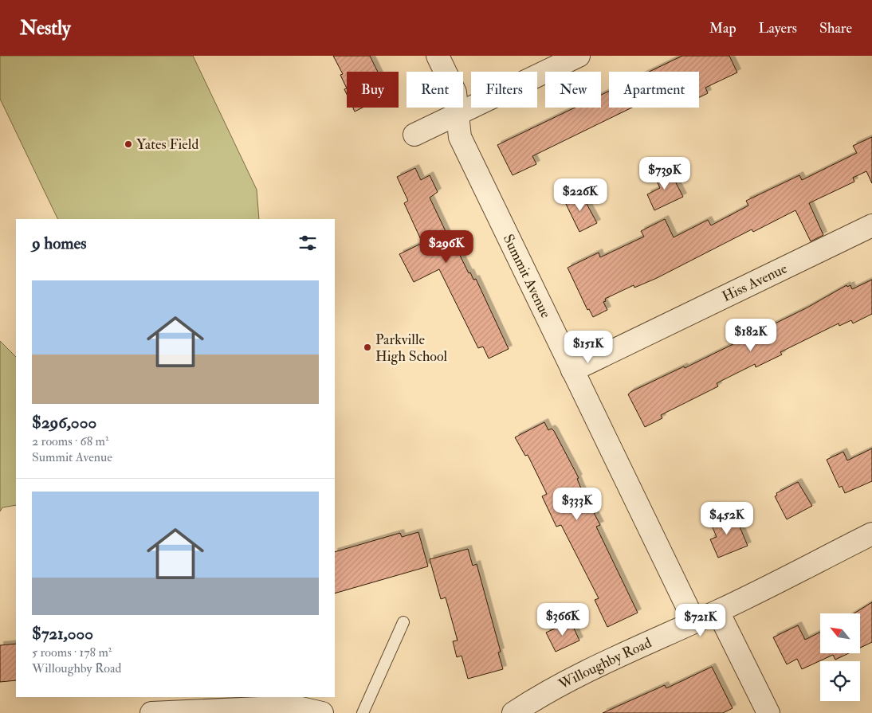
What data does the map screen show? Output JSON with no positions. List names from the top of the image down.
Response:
{
  "streets": {
    "street": ["Summit Avenue", "Hiss Avenue", "Willoughby Road"]
  },
  "crossings": [
    ["Summit Avenue", "Hiss Avenue"],
    ["Summit Avenue", "Willoughby Road"]
  ],
  "places": ["Yates Field", "Parkville High School"],
  "north": "top left",
  "page": {
    "header": "Nestly",
    "nav": ["Map", "Layers", "Share"],
    "chip": [
      "Buy",
      "Rent",
      "Filters",
      "New",
      "Apartment"
    ],
    "price": [
      "$739K",
      "$226K",
      "$296K",
      "$182K",
      "$151K",
      "$333K",
      "$452K",
      "$366K",
      "$721K"
    ],
    "heading": "9 homes",
    "list": [
      {
        "name": "$296,000",
        "note": "2 rooms · 68 m² · Summit Avenue"
      },
      {
        "name": "$721,000",
        "note": "5 rooms · 178 m² · Willoughby Road"
      }
    ]
  }
}
